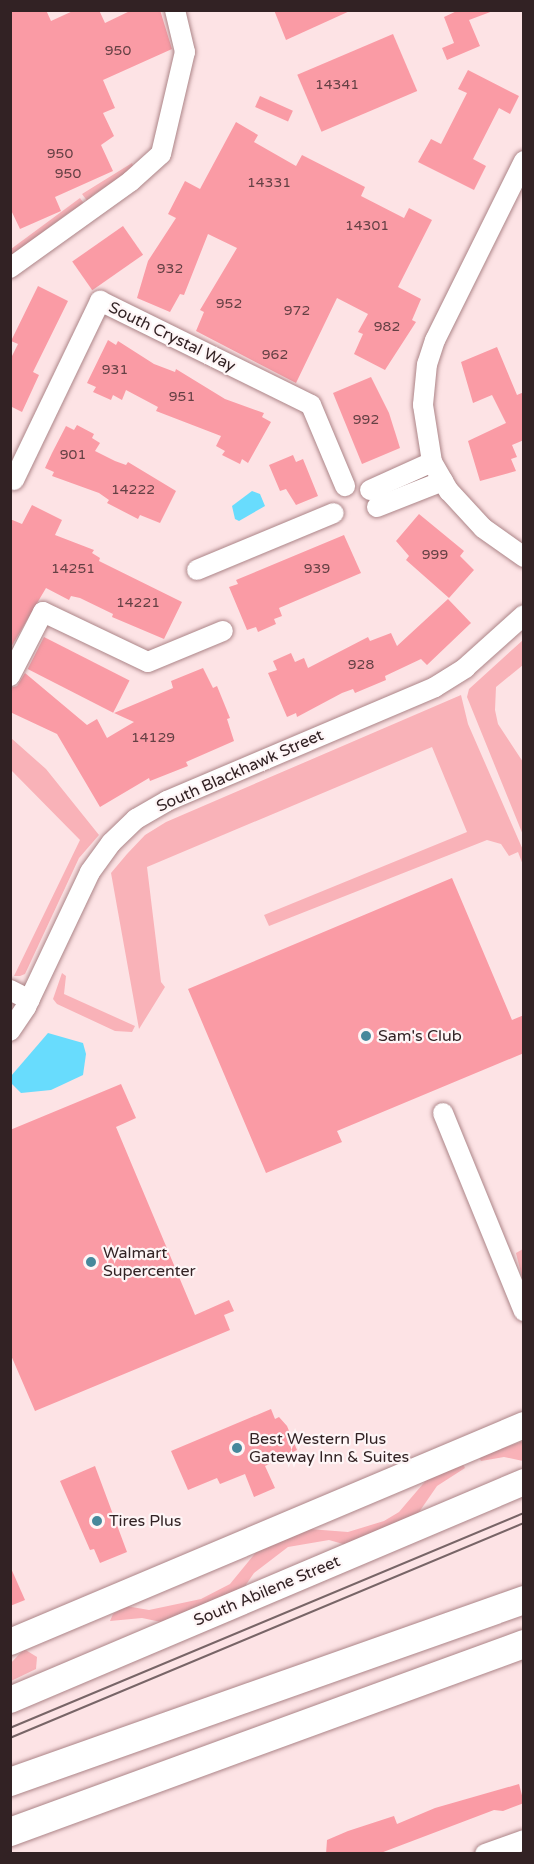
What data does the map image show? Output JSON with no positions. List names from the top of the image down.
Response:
{
  "streets": {
    "main road": ["South Abilene Street"],
    "street": ["South Crystal Way", "South Blackhawk Street"]
  },
  "places": [
    "Sam's Club",
    "Walmart Supercenter",
    "Best Western Plus Gateway Inn & Suites",
    "Tires Plus"
  ],
  "house_numbers": [
    "950",
    "14341",
    "950",
    "950",
    "14331",
    "14301",
    "932",
    "952",
    "972",
    "982",
    "962",
    "931",
    "951",
    "992",
    "901",
    "14222",
    "999",
    "14251",
    "939",
    "14221",
    "928",
    "14129"
  ]
}
